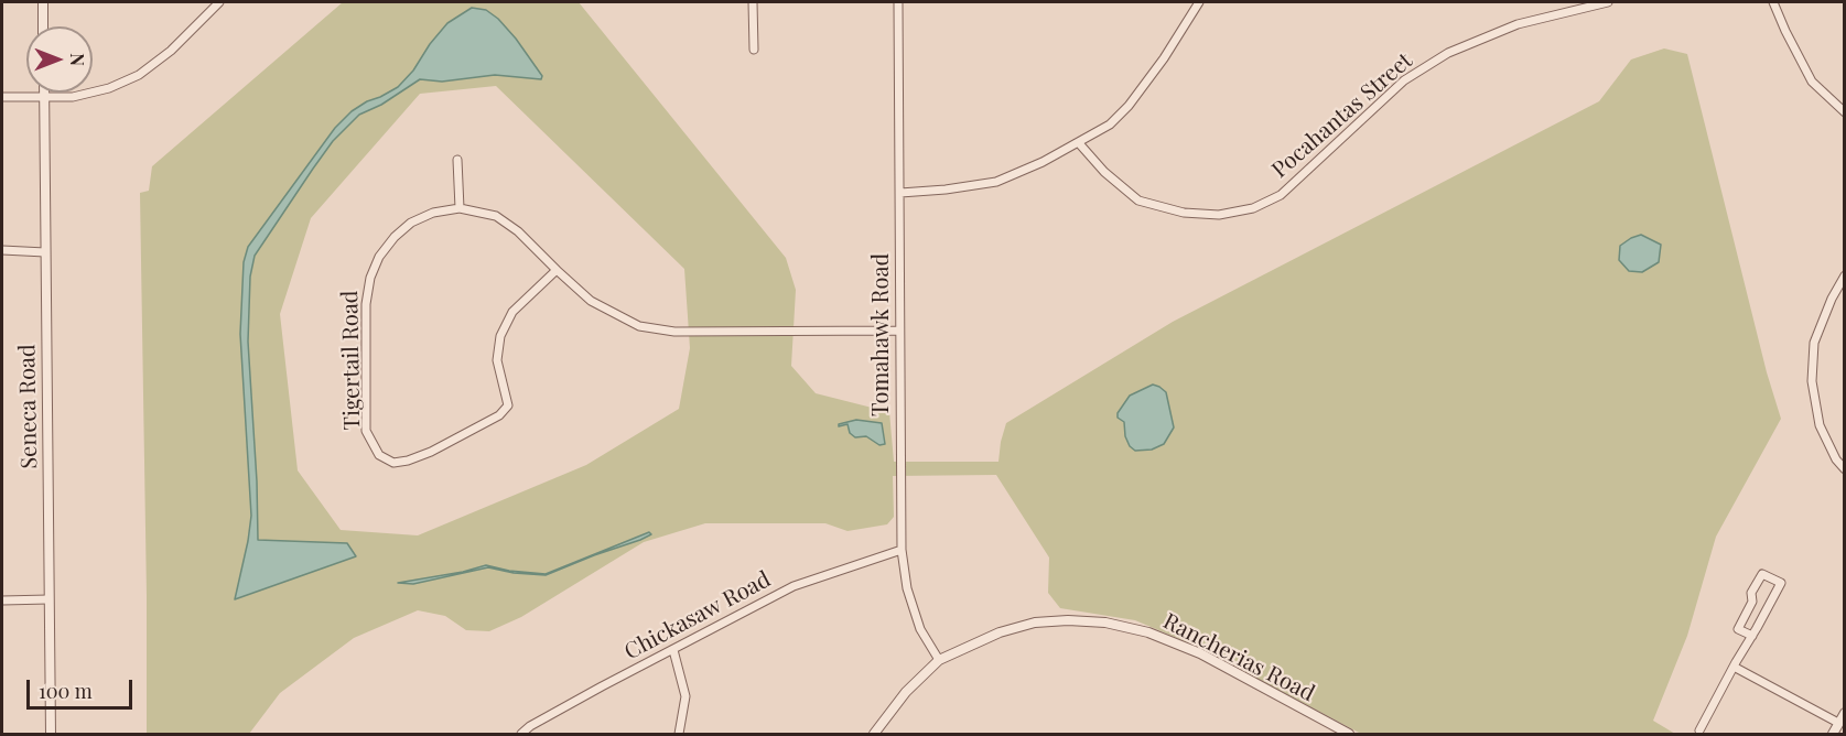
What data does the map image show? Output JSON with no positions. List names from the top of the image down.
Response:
{
  "streets": {
    "street": [
      "Pocahantas Street",
      "Tomahawk Road",
      "Tigertail Road",
      "Seneca Road",
      "Chickasaw Road",
      "Rancherias Road"
    ]
  },
  "crossings": [
    ["Tomahawk Road", "Tigertail Road"],
    ["Tomahawk Road", "Chickasaw Road"],
    ["Tomahawk Road", "Rancherias Road"]
  ],
  "scale_bar": "100 m",
  "north": "right"
}
